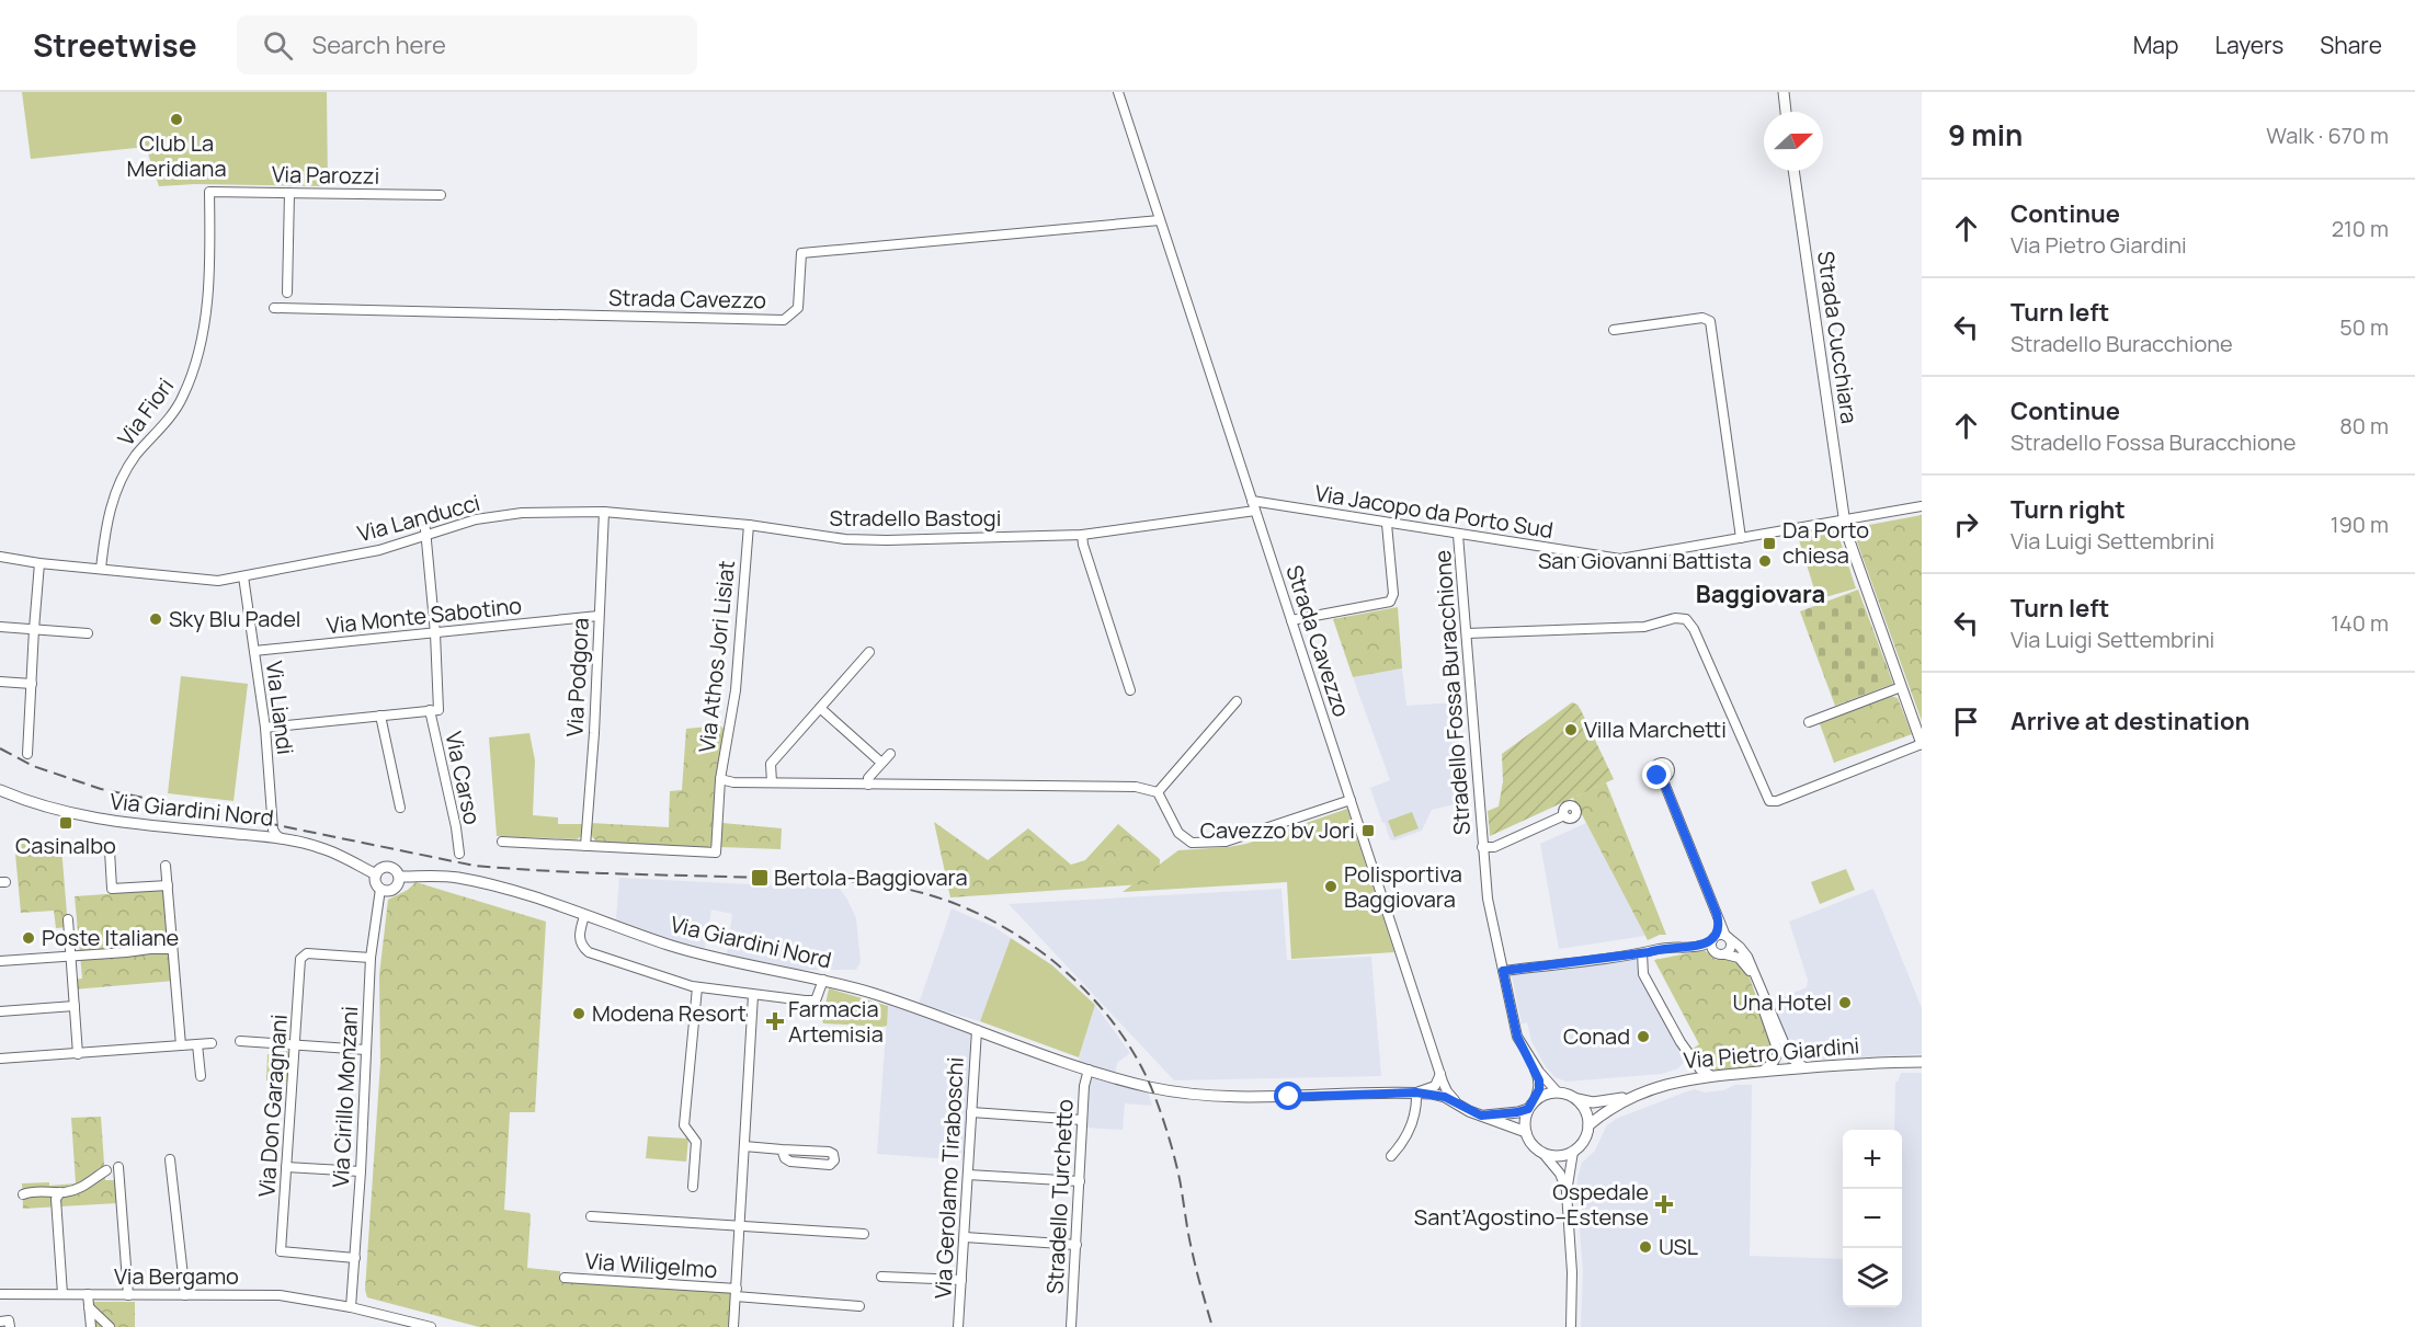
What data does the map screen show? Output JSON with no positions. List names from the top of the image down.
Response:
{
  "streets": {
    "main road": ["Strada Cucchiara", "Via Giardini Nord", "Via Pietro Giardini"],
    "street": [
      "Via Parozzi",
      "Strada Cavezzo",
      "Via Fiori",
      "Via Jacopo da Porto Sud",
      "Via Landucci",
      "Stradello Bastogi",
      "Via Monte Sabotino",
      "Via Athos Jori Lisiat",
      "Via Podgora",
      "Stradello Fossa Buracchione",
      "Via Liandi",
      "Via Carso",
      "Via Cirillo Monzani",
      "Via Don Garagnani",
      "Via Gerolamo Tiraboschi",
      "Stradello Turchetto",
      "Via Wiligelmo",
      "Via Bergamo"
    ]
  },
  "crossings": [
    ["Via Parozzi", "Via Fiori"],
    ["Strada Cavezzo", "Via Jacopo da Porto Sud"],
    ["Strada Cavezzo", "Stradello Bastogi"],
    ["Strada Cucchiara", "Via Jacopo da Porto Sud"],
    ["Via Fiori", "Via Landucci"],
    ["Via Jacopo da Porto Sud", "Stradello Bastogi"],
    ["Via Jacopo da Porto Sud", "Stradello Fossa Buracchione"],
    ["Via Landucci", "Stradello Bastogi"],
    ["Via Landucci", "Via Athos Jori Lisiat"],
    ["Via Landucci", "Via Podgora"],
    ["Via Landucci", "Via Liandi"],
    ["Via Landucci", "Via Carso"],
    ["Stradello Bastogi", "Via Athos Jori Lisiat"],
    ["Via Monte Sabotino", "Via Podgora"],
    ["Via Monte Sabotino", "Via Liandi"],
    ["Via Monte Sabotino", "Via Carso"],
    ["Via Liandi", "Via Giardini Nord"],
    ["Via Giardini Nord", "Via Cirillo Monzani"],
    ["Via Giardini Nord", "Via Gerolamo Tiraboschi"],
    ["Via Giardini Nord", "Stradello Turchetto"],
    ["Via Cirillo Monzani", "Via Don Garagnani"],
    ["Via Cirillo Monzani", "Via Bergamo"]
  ],
  "districts": ["Baggiovara"],
  "places": {
    "other": [
      "Club La Meridiana",
      "San Giovanni Battista",
      "Sky Blu Padel",
      "Villa Marchetti",
      "Polisportiva Baggiovara",
      "Poste Italiane",
      "Una Hotel",
      "Modena Resort",
      "Conad",
      "USL"
    ],
    "transit": [
      "Da Porto chiesa",
      "Casinalbo",
      "Cavezzo bv Jori",
      "Bertola-Baggiovara"
    ],
    "health": ["Farmacia Artemisia", "Ospedale Sant’Agostino–Estense"]
  },
  "north": "right",
  "page": {
    "header": "Streetwise",
    "search": "Search here",
    "nav": ["Map", "Layers", "Share"],
    "heading": ["9 min", "Walk · 670 m"],
    "list": [
      ["Continue", "Via Pietro Giardini", "210 m"],
      ["Turn left", "Stradello Buracchione", "50 m"],
      ["Continue", "Stradello Fossa Buracchione", "80 m"],
      ["Turn right", "Via Luigi Settembrini", "190 m"],
      ["Turn left", "Via Luigi Settembrini", "140 m"],
      "Arrive at destination"
    ],
    "map_buttons": ["+", "−"]
  }
}
